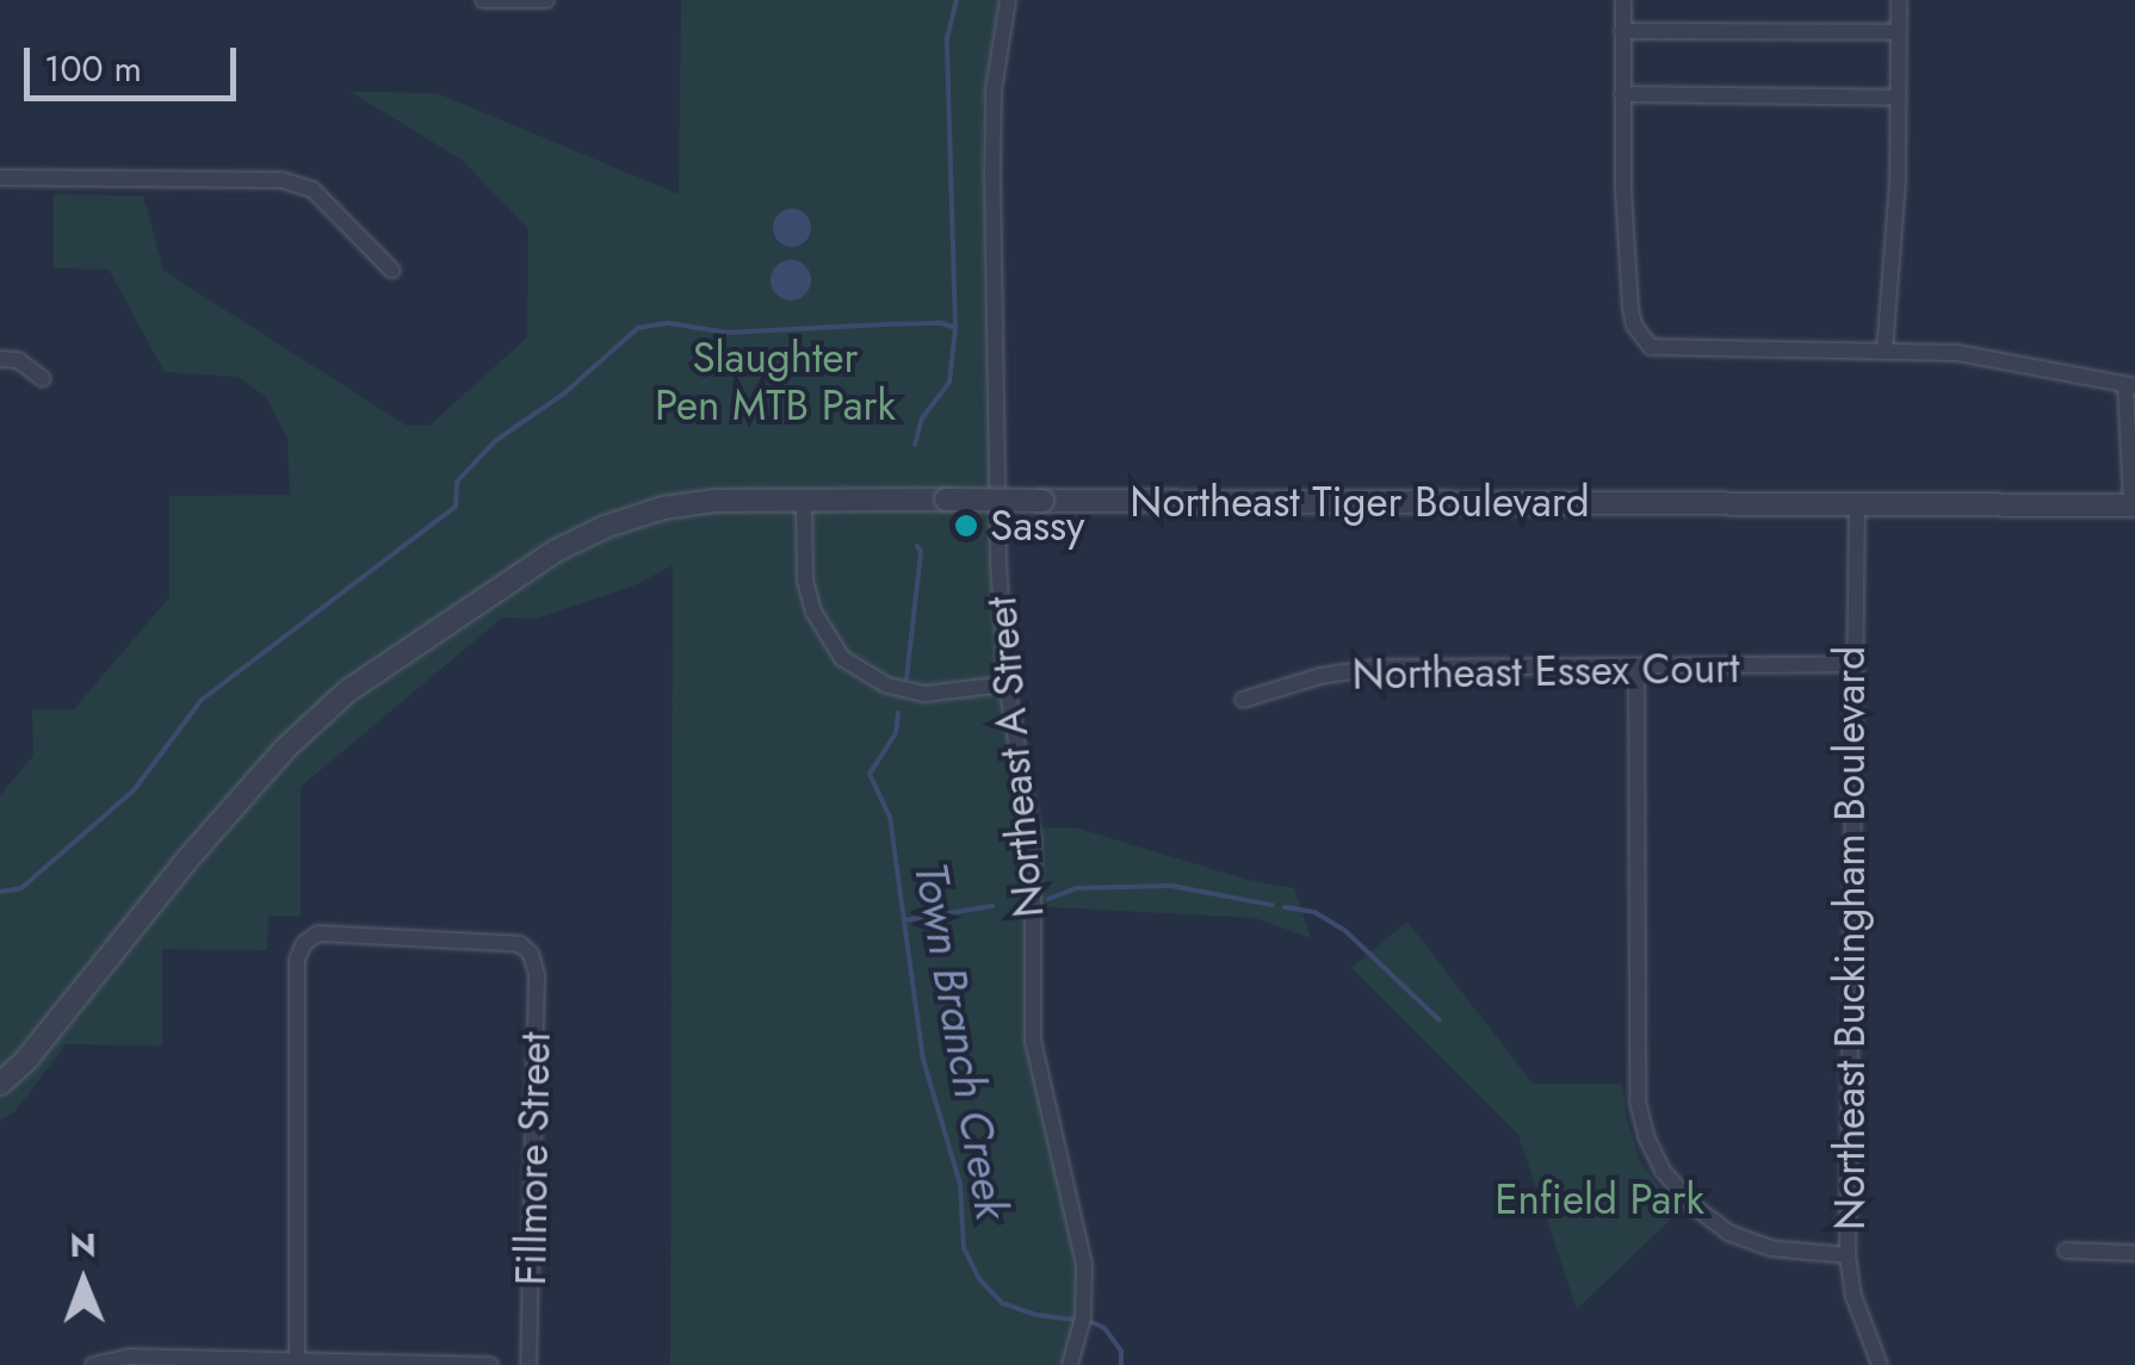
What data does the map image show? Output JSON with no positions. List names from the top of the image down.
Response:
{
  "streets": {
    "street": [
      "Northeast Tiger Boulevard",
      "Northeast Essex Court",
      "Northeast A Street",
      "Northeast Buckingham Boulevard",
      "Fillmore Street"
    ]
  },
  "crossings": [
    ["Northeast Tiger Boulevard", "Northeast Buckingham Boulevard"],
    ["Northeast Essex Court", "Northeast Buckingham Boulevard"]
  ],
  "water": ["Town Branch Creek"],
  "parks": ["Slaughter Pen MTB Park", "Enfield Park"],
  "places": ["Sassy"],
  "scale_bar": "100 m",
  "north": "top"
}
